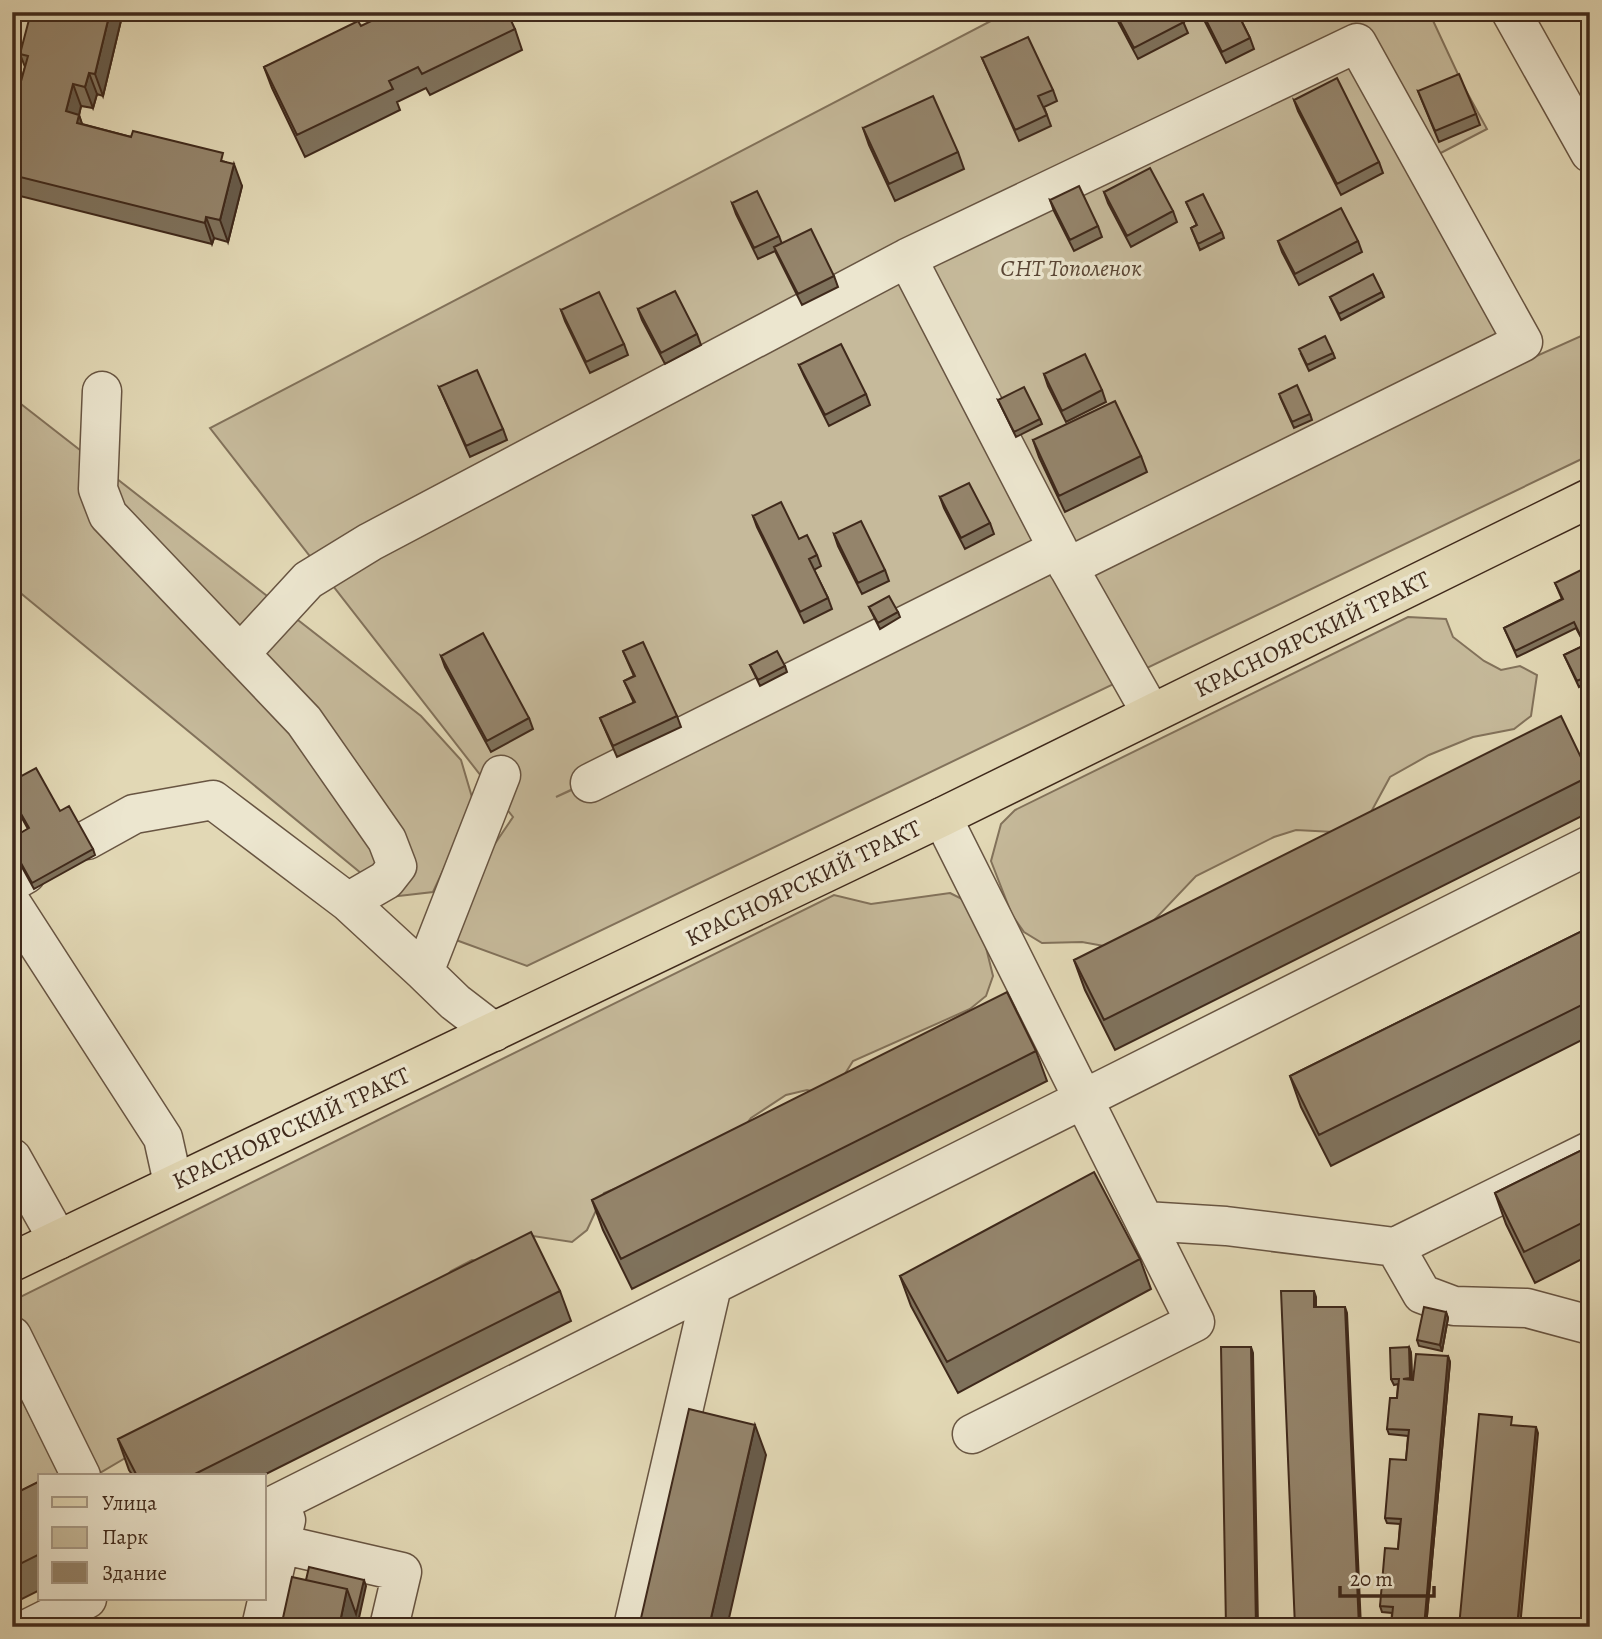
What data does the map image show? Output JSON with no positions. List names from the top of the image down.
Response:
{
  "streets": {
    "main road": ["КРАСНОЯРСКИЙ ТРАКТ"]
  },
  "parks": ["СНТ Тополенок"],
  "legend": ["Улица", "Парк", "Здание"],
  "scale_bar": "20 m"
}
